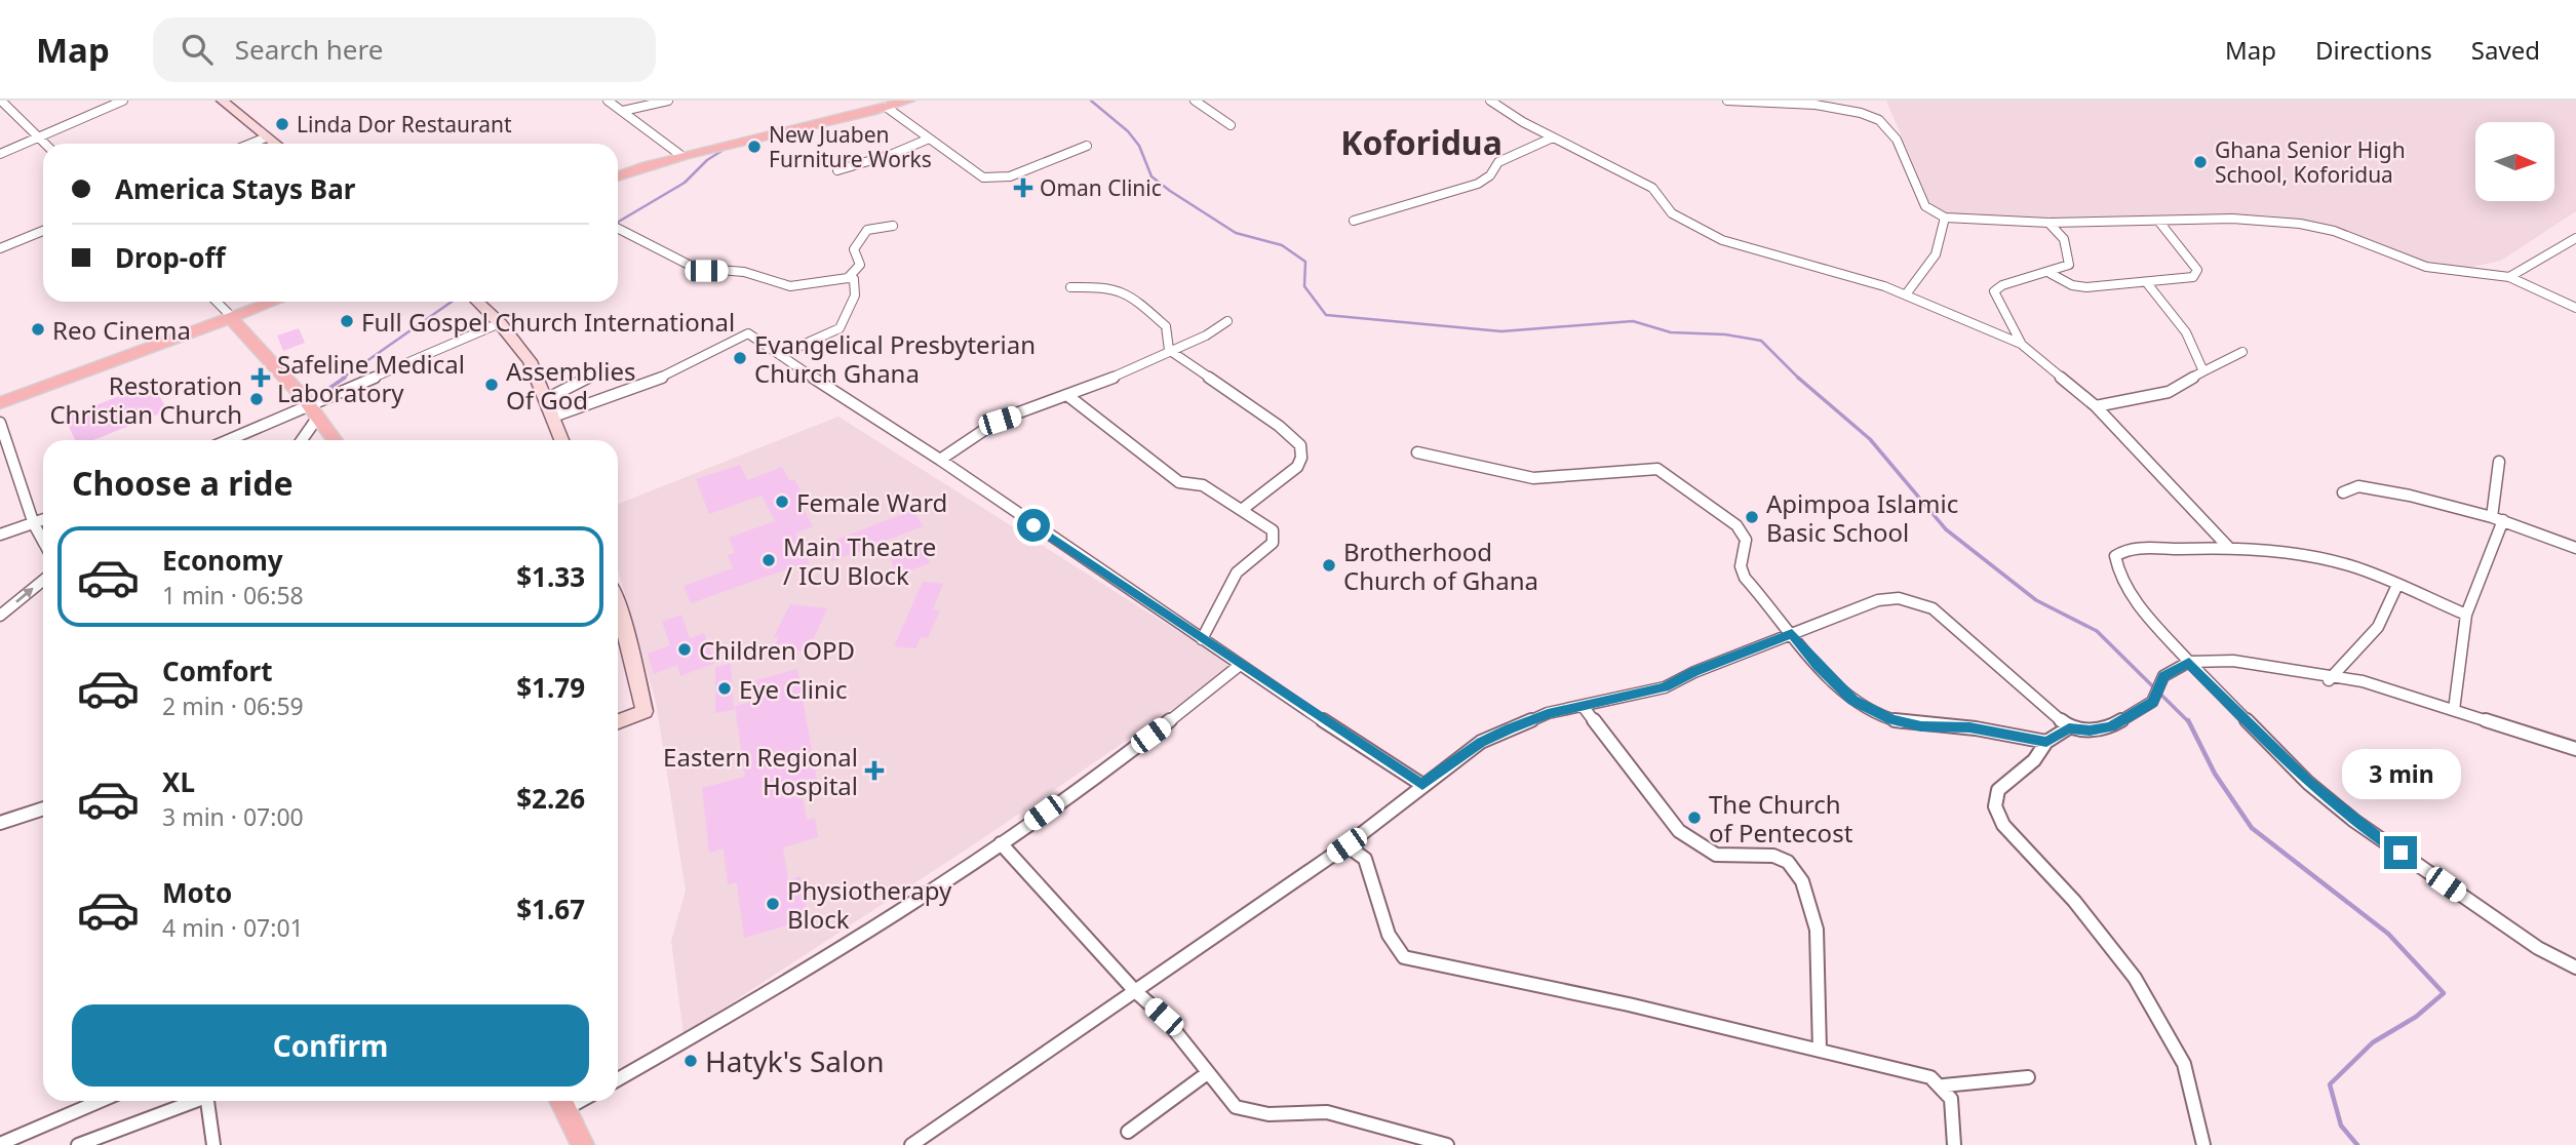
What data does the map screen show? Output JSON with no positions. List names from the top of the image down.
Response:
{
  "districts": ["Koforidua"],
  "places": {
    "other": [
      "Linda Dor Restaurant",
      "New Juaben Furniture Works",
      "Ghana Senior High School, Koforidua",
      "Full Gospel Church International",
      "Reo Cinema",
      "Evangelical Presbyterian Church Ghana",
      "Assemblies Of God",
      "Restoration Christian Church",
      "Female Ward",
      "Apimpoa Islamic Basic School",
      "Main Theatre / ICU Block",
      "Brotherhood Church of Ghana",
      "Children OPD",
      "Eye Clinic",
      "The Church of Pentecost",
      "Physiotherapy Block",
      "Hatyk's Salon"
    ],
    "health": ["Oman Clinic", "Safeline Medical Laboratory", "Eastern Regional Hospital"]
  },
  "north": "right",
  "page": {
    "header": "Map",
    "search": "Search here",
    "nav": ["Map", "Directions", "Saved"],
    "banner": ["America Stays Bar", "Drop-off"],
    "heading": "Choose a ride",
    "list": [
      {
        "name": "Economy",
        "note": "1 min · 06:58",
        "value": "$1.33"
      },
      {
        "name": "Comfort",
        "note": "2 min · 06:59",
        "value": "$1.79"
      },
      {
        "name": "XL",
        "note": "3 min · 07:00",
        "value": "$2.26"
      },
      {
        "name": "Moto",
        "note": "4 min · 07:01",
        "value": "$1.67"
      }
    ],
    "bubble": "3 min",
    "buttons": "Confirm"
  }
}
